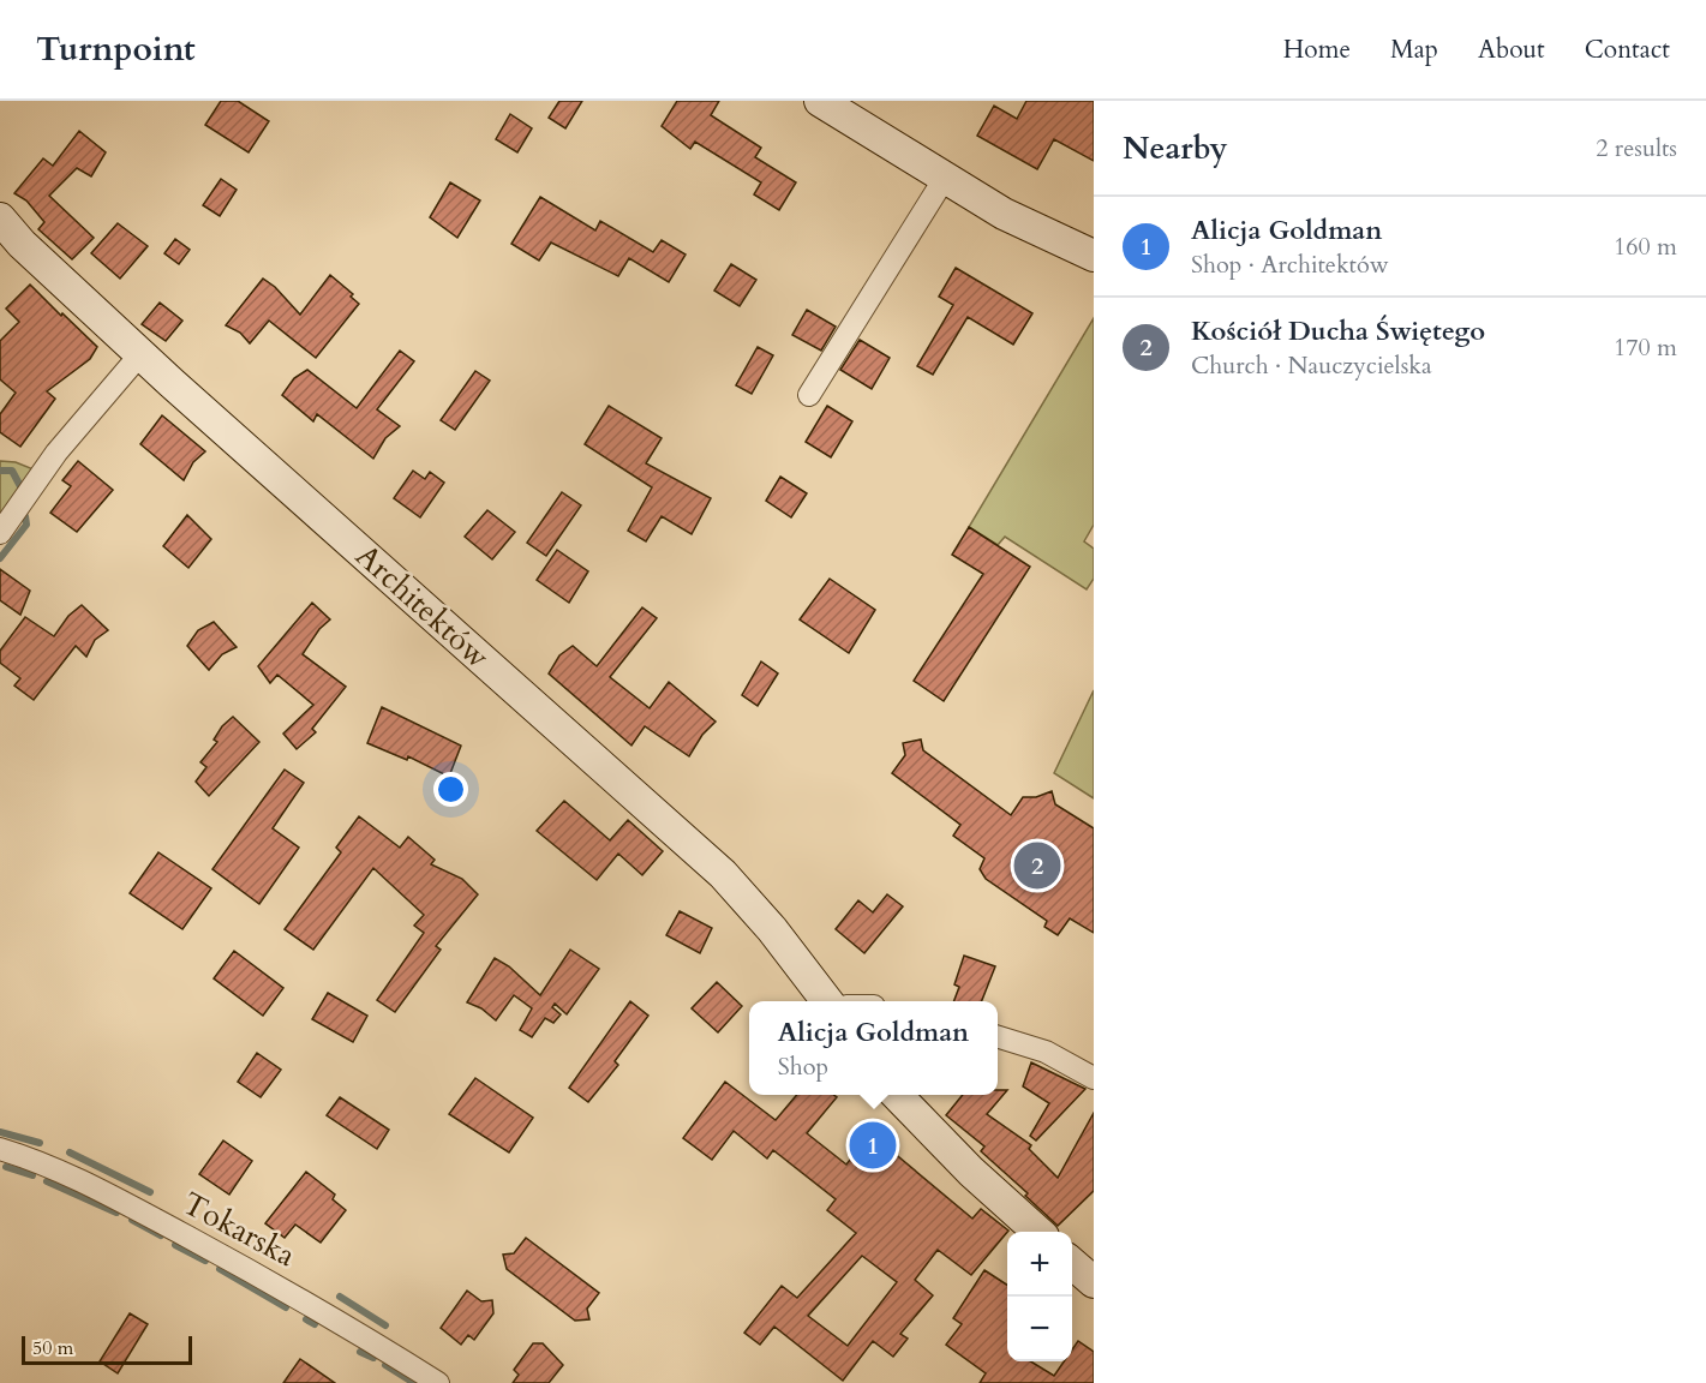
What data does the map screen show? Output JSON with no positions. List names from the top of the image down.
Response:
{
  "streets": {
    "street": ["Architektów", "Tokarska"]
  },
  "scale_bar": "50 m",
  "page": {
    "header": "Turnpoint",
    "nav": [
      "Home",
      "Map",
      "About",
      "Contact"
    ],
    "heading": ["Nearby", "2 results"],
    "list": [
      {
        "mark": "1",
        "name": "Alicja Goldman",
        "note": "Shop · Architektów",
        "value": "160 m"
      },
      {
        "mark": "2",
        "name": "Kościół Ducha Świętego",
        "note": "Church · Nauczycielska",
        "value": "170 m"
      }
    ],
    "pins": ["2", "1"],
    "popup": ["Alicja Goldman", "Shop"],
    "map_buttons": ["+", "−"],
    "scale": "50 m"
  }
}
